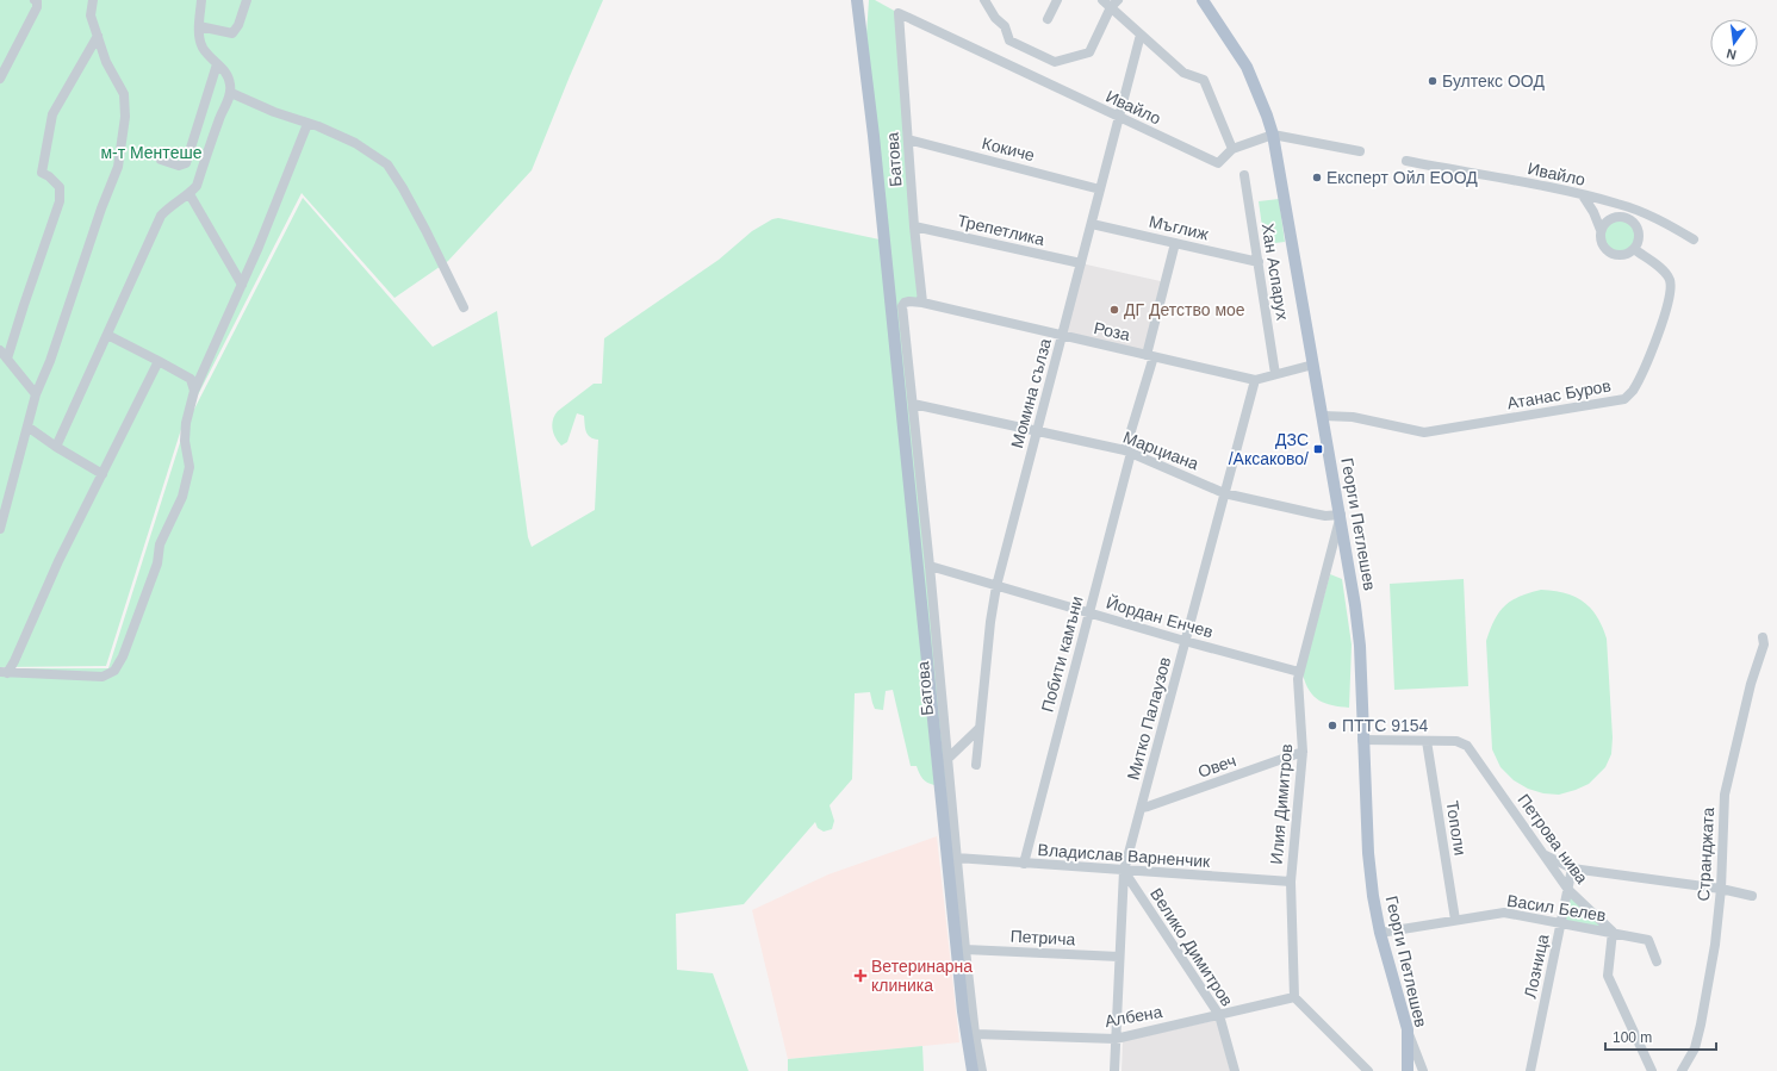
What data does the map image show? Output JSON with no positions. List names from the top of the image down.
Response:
{
  "streets": {
    "main road": ["Георги Петлешев"],
    "street": [
      "Ивайло",
      "Кокиче",
      "Батова",
      "Мъглиж",
      "Трепетлика",
      "Хан Аспарух",
      "Роза",
      "Момина сълза",
      "Атанас Буров",
      "Марциана",
      "Йордан Енчев",
      "Побити камъни",
      "Митко Палаузов",
      "Овеч",
      "Илия Димитров",
      "Тополи",
      "Петрова нива",
      "Странджата",
      "Владислав Варненчик",
      "Васил Белев",
      "Петрича",
      "Велико Димитров",
      "Лозница",
      "Албена"
    ]
  },
  "crossings": [
    ["Ивайло", "Батова"],
    ["Ивайло", "Момина сълза"],
    ["Ивайло", "Георги Петлешев"],
    ["Кокиче", "Батова"],
    ["Кокиче", "Момина сълза"],
    ["Батова", "Трепетлика"],
    ["Батова", "Роза"],
    ["Батова", "Марциана"],
    ["Батова", "Йордан Енчев"],
    ["Батова", "Владислав Варненчик"],
    ["Батова", "Петрича"],
    ["Батова", "Албена"],
    ["Мъглиж", "Хан Аспарух"],
    ["Мъглиж", "Момина сълза"],
    ["Мъглиж", "Побити камъни"],
    ["Трепетлика", "Момина сълза"],
    ["Хан Аспарух", "Роза"],
    ["Роза", "Момина сълза"],
    ["Роза", "Георги Петлешев"],
    ["Роза", "Побити камъни"],
    ["Роза", "Митко Палаузов"],
    ["Момина сълза", "Марциана"],
    ["Момина сълза", "Йордан Енчев"],
    ["Атанас Буров", "Георги Петлешев"],
    ["Марциана", "Георги Петлешев"],
    ["Марциана", "Побити камъни"],
    ["Марциана", "Митко Палаузов"],
    ["Марциана", "Илия Димитров"],
    ["Георги Петлешев", "Илия Димитров"],
    ["Георги Петлешев", "Петрова нива"],
    ["Георги Петлешев", "Васил Белев"],
    ["Йордан Енчев", "Побити камъни"],
    ["Йордан Енчев", "Митко Палаузов"],
    ["Йордан Енчев", "Илия Димитров"],
    ["Побити камъни", "Владислав Варненчик"],
    ["Митко Палаузов", "Овеч"],
    ["Митко Палаузов", "Владислав Варненчик"],
    ["Митко Палаузов", "Петрича"],
    ["Митко Палаузов", "Велико Димитров"],
    ["Митко Палаузов", "Албена"],
    ["Овеч", "Илия Димитров"],
    ["Илия Димитров", "Владислав Варненчик"],
    ["Илия Димитров", "Албена"],
    ["Тополи", "Петрова нива"],
    ["Тополи", "Васил Белев"],
    ["Петрова нива", "Васил Белев"],
    ["Петрова нива", "Лозница"],
    ["Владислав Варненчик", "Велико Димитров"],
    ["Васил Белев", "Лозница"],
    ["Велико Димитров", "Албена"]
  ],
  "parks": ["м-т Ментeше"],
  "places": {
    "other": [
      "Бултекс ООД",
      "Експерт Ойл ЕООД",
      "ДГ Детство мое",
      "ПТТС 9154"
    ],
    "transit": ["ДЗС /Аксаково/"],
    "health": ["Ветеринарна клиника"]
  },
  "scale_bar": "100 m",
  "north": "bottom"
}
